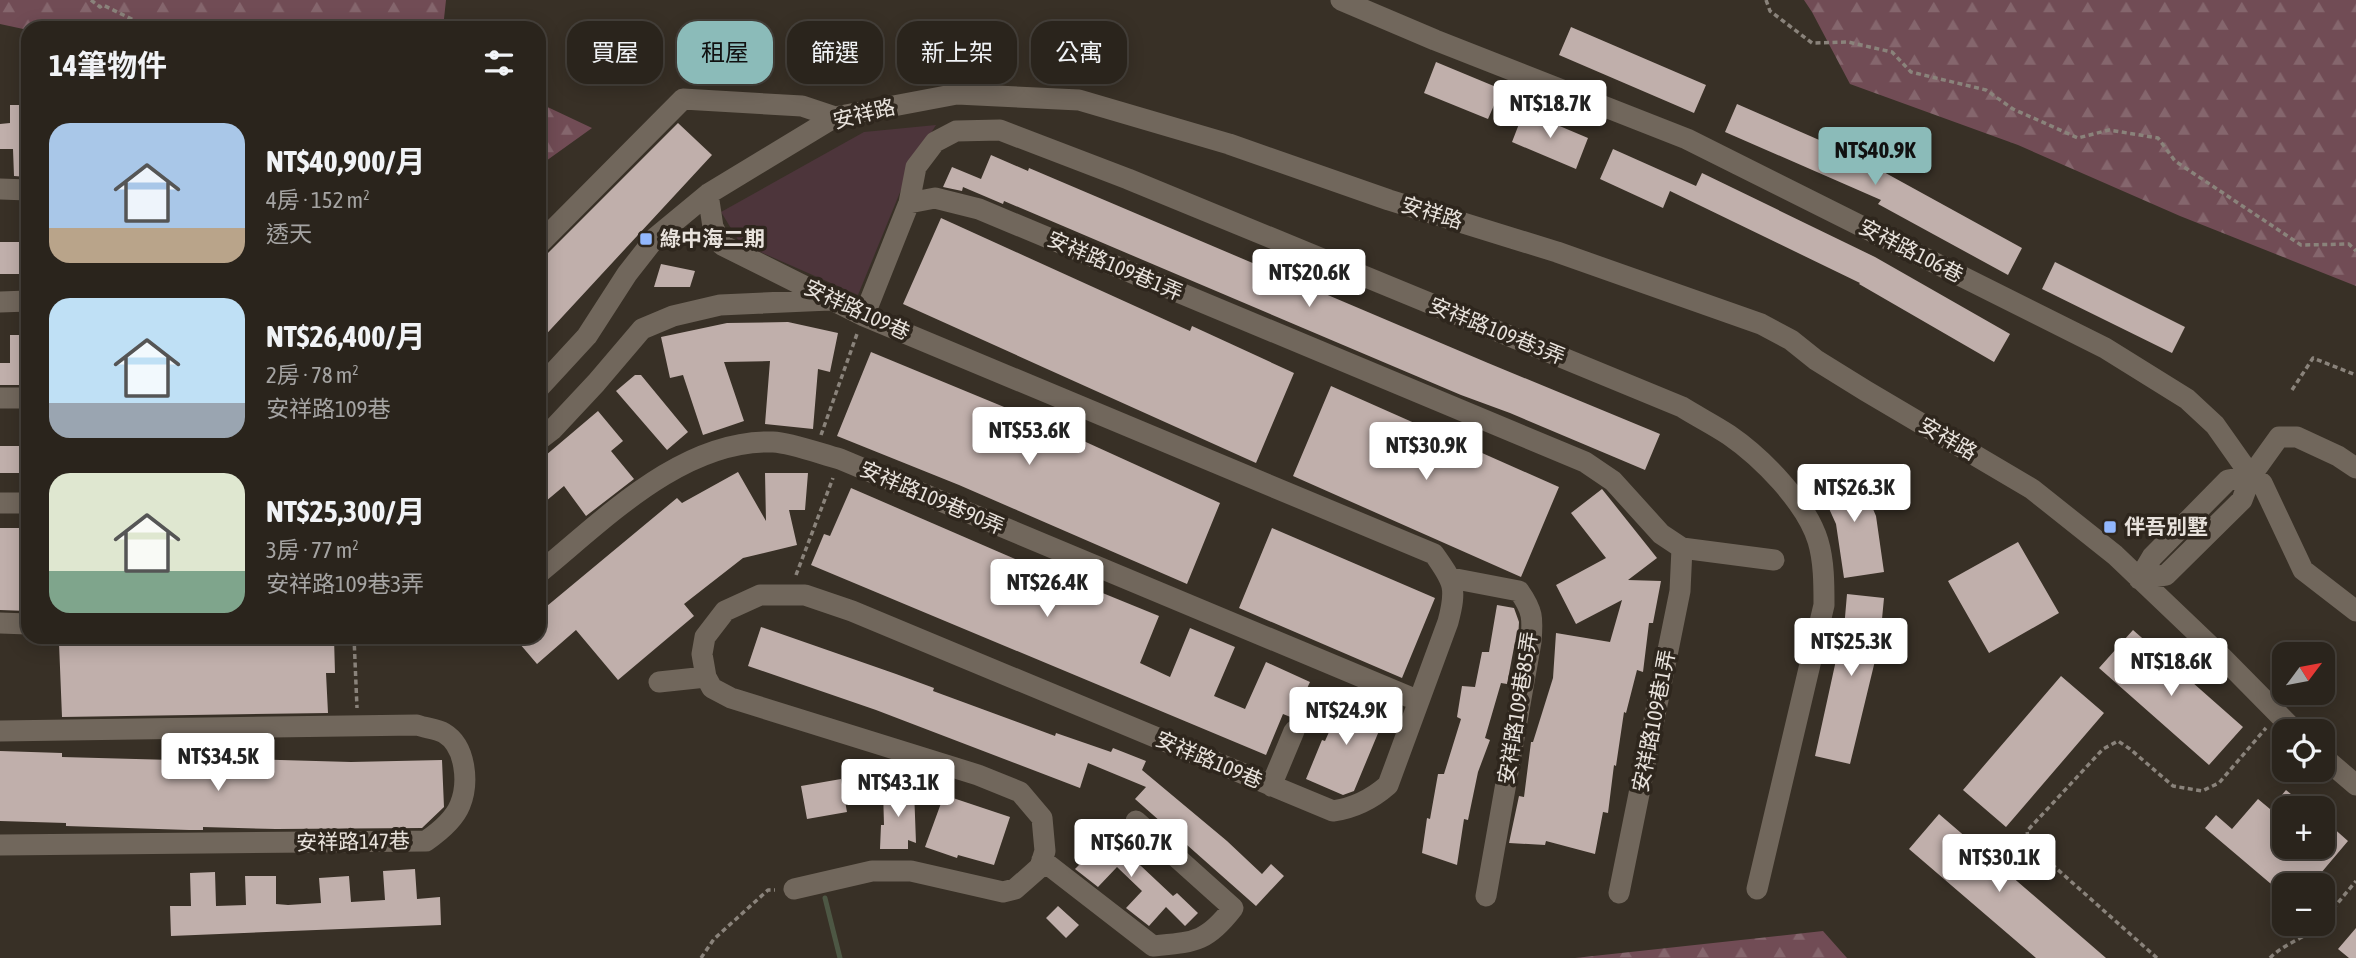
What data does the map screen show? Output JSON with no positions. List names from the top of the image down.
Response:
{
  "streets": {
    "street": [
      "安祥路",
      "安祥路106巷",
      "安祥路109巷1弄",
      "安祥路109巷",
      "安祥路109巷3弄",
      "安祥路109巷90弄",
      "安祥路109巷85弄",
      "安祥路147巷"
    ]
  },
  "crossings": [
    ["安祥路", "安祥路109巷"],
    ["安祥路109巷1弄", "安祥路109巷3弄"],
    ["安祥路109巷", "安祥路109巷3弄"],
    ["安祥路109巷", "安祥路109巷90弄"],
    ["安祥路109巷", "安祥路109巷85弄"]
  ],
  "places": {
    "transit": ["綠中海二期", "伴吾別墅"]
  },
  "north": "top right",
  "page": {
    "chip": [
      "買屋",
      "租屋",
      "篩選",
      "新上架",
      "公寓"
    ],
    "heading": "14筆物件",
    "price": [
      "NT$18.7K",
      "NT$40.9K",
      "NT$20.6K",
      "NT$53.6K",
      "NT$30.9K",
      "NT$26.3K",
      "NT$26.4K",
      "NT$25.3K",
      "NT$18.6K",
      "NT$24.9K",
      "NT$34.5K",
      "NT$43.1K",
      "NT$60.7K",
      "NT$30.1K"
    ],
    "list": [
      {
        "name": "NT$40,900/月",
        "note": "4房 · 152 m² · 透天"
      },
      {
        "name": "NT$26,400/月",
        "note": "2房 · 78 m² · 安祥路109巷"
      },
      {
        "name": "NT$25,300/月",
        "note": "3房 · 77 m² · 安祥路109巷3弄"
      }
    ],
    "map_buttons": ["+", "−"]
  }
}
